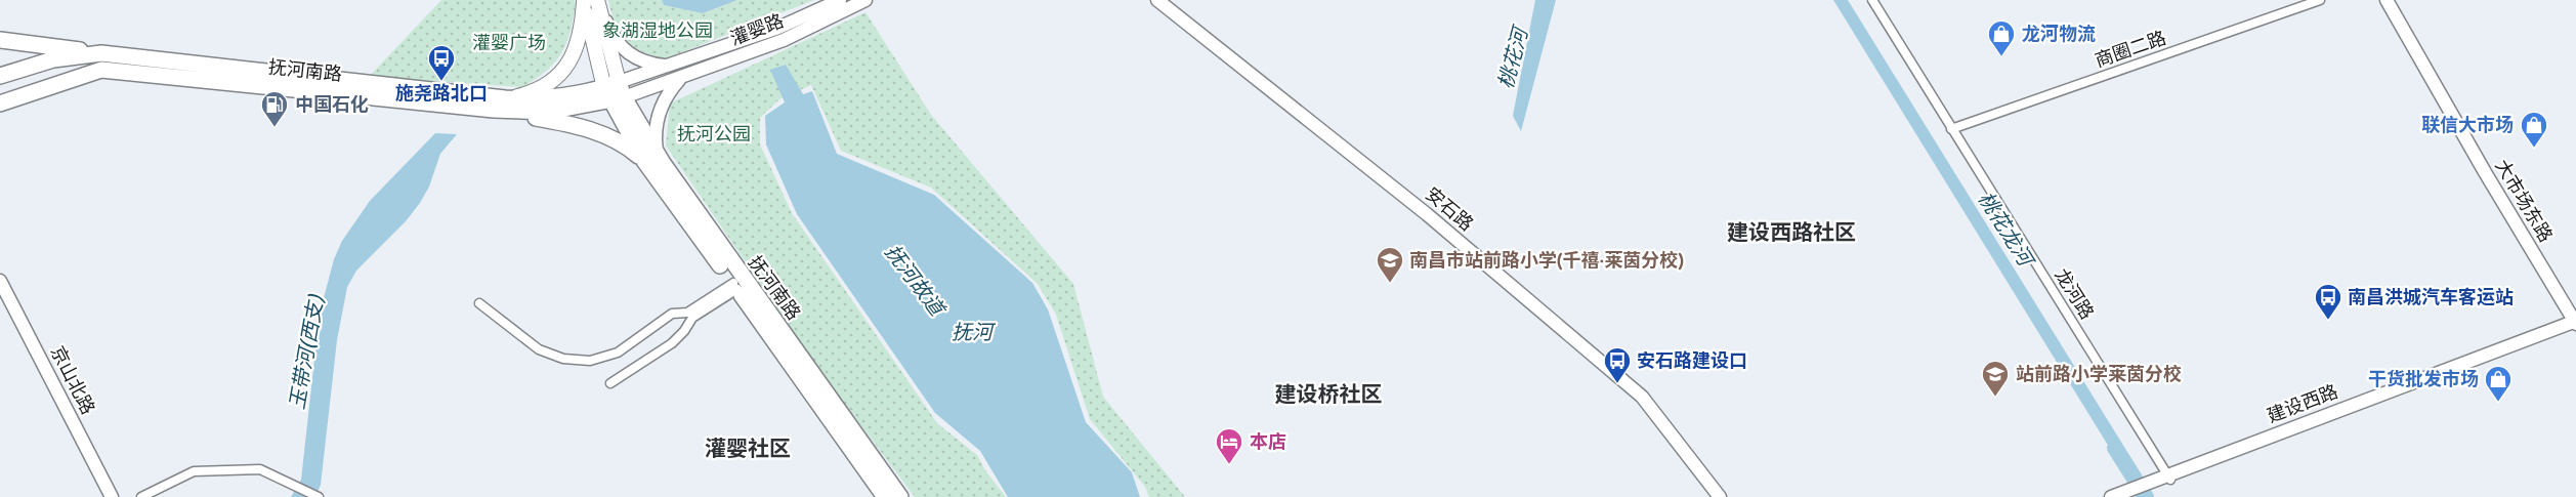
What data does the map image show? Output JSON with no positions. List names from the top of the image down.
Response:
{
  "streets": {
    "highway": ["抚河南路"],
    "street": [
      "灌婴路",
      "商圈二路",
      "大市场东路",
      "安石路",
      "龙河路",
      "京山北路",
      "建设西路"
    ]
  },
  "crossings": [
    ["灌婴路", "抚河南路"],
    ["商圈二路", "龙河路"],
    ["大市场东路", "建设西路"],
    ["龙河路", "建设西路"]
  ],
  "districts": ["建设西路社区", "建设桥社区", "灌婴社区"],
  "water": [
    "桃花河",
    "桃花龙河",
    "抚河故道",
    "抚河",
    "玉带河(西支)"
  ],
  "parks": ["象湖湿地公园", "灌婴广场", "抚河公园"],
  "places": {
    "shop": ["龙河物流", "联信大市场", "干货批发市场"],
    "bus stop": ["施尧路北口", "南昌洪城汽车客运站", "安石路建设口"],
    "fuel station": ["中国石化"],
    "school or university": ["南昌市站前路小学(千禧·莱茵分校)", "站前路小学莱茵分校"],
    "hotel": ["本店"]
  }
}
